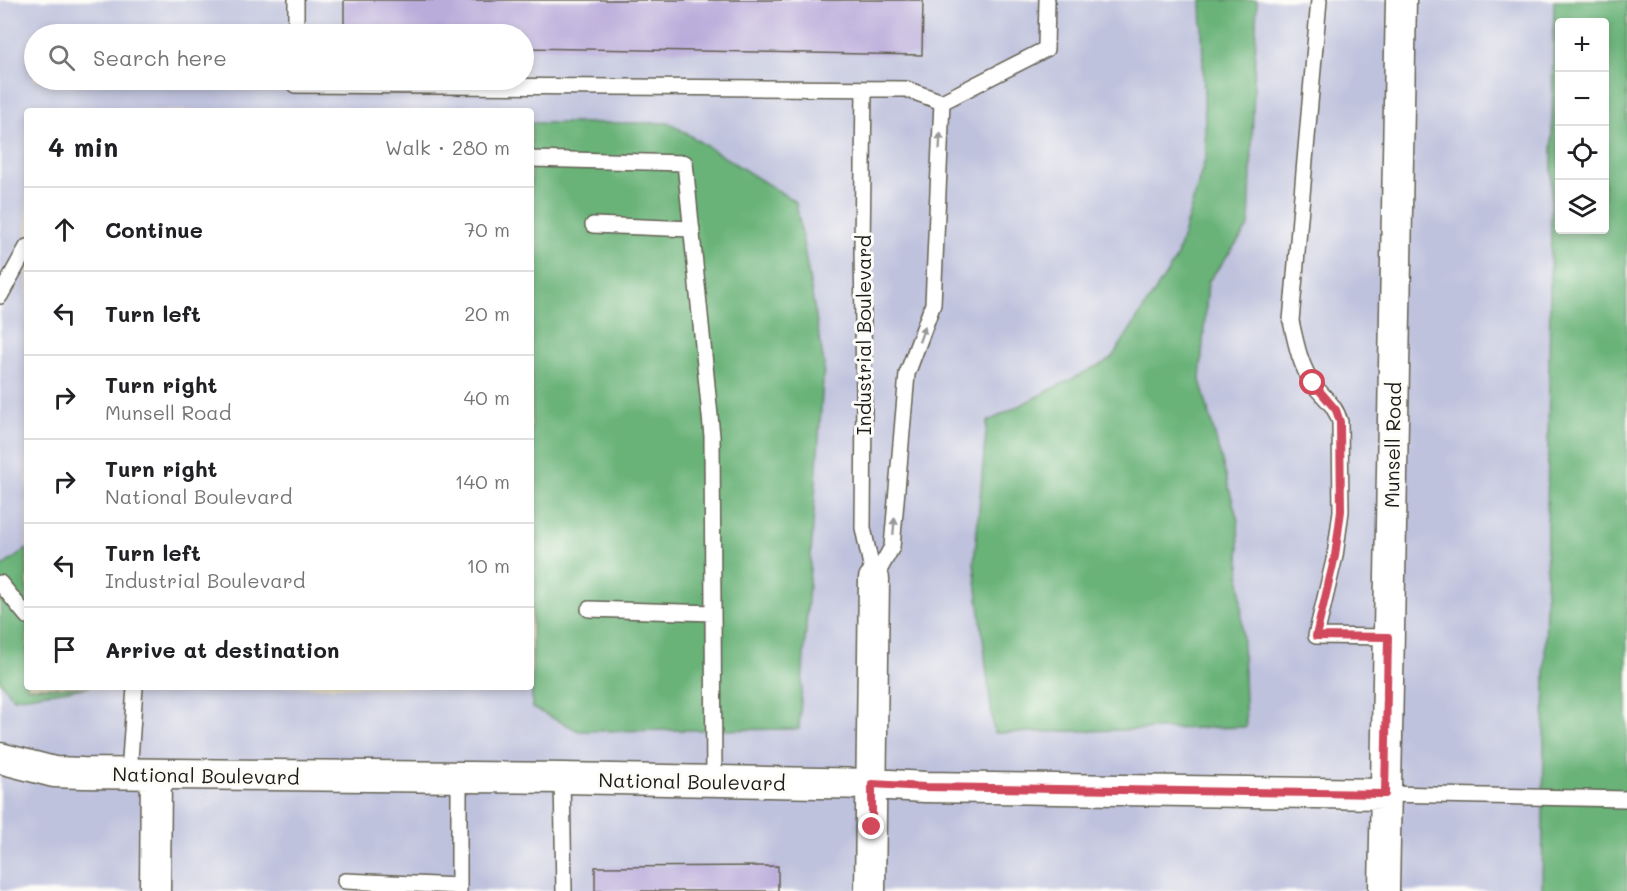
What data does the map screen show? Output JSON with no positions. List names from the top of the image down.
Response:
{
  "streets": {
    "street": ["Industrial Boulevard", "Munsell Road", "National Boulevard"]
  },
  "crossings": [
    ["Industrial Boulevard", "National Boulevard"],
    ["Munsell Road", "National Boulevard"]
  ],
  "page": {
    "map_buttons": ["+", "−"],
    "search": "Search here",
    "heading": ["4 min", "Walk · 280 m"],
    "list": [
      ["Continue", "70 m"],
      ["Turn left", "20 m"],
      ["Turn right", "Munsell Road", "40 m"],
      ["Turn right", "National Boulevard", "140 m"],
      ["Turn left", "Industrial Boulevard", "10 m"],
      "Arrive at destination"
    ]
  }
}
